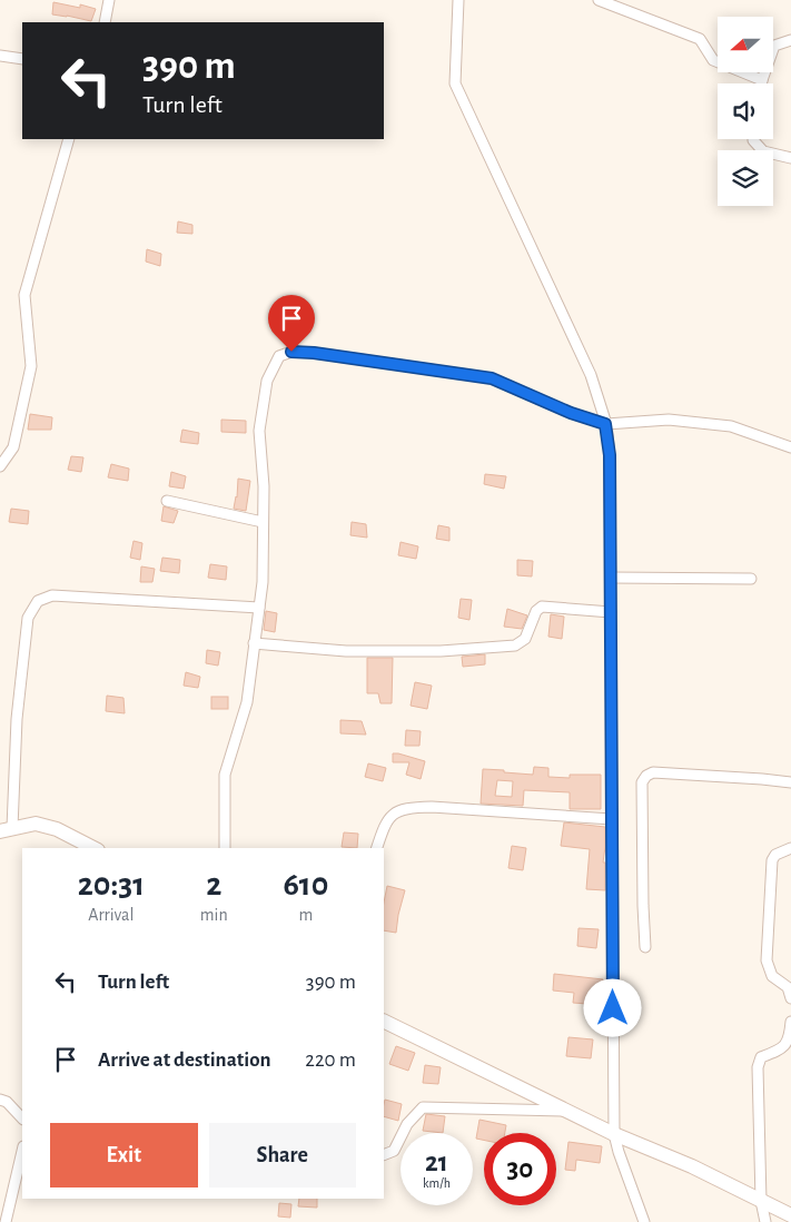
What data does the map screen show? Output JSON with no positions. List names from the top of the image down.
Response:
{
  "north": "left",
  "page": {
    "turn": ["390 m", "Turn left"],
    "eta": [
      "20:31",
      "Arrival",
      "2",
      "min",
      "610",
      "m"
    ],
    "list": [
      {
        "name": "Turn left",
        "value": "390 m"
      },
      {
        "name": "Arrive at destination",
        "value": "220 m"
      }
    ],
    "buttons": ["Exit", "Share"],
    "speed": "21 km/h",
    "limit": "30"
  }
}
